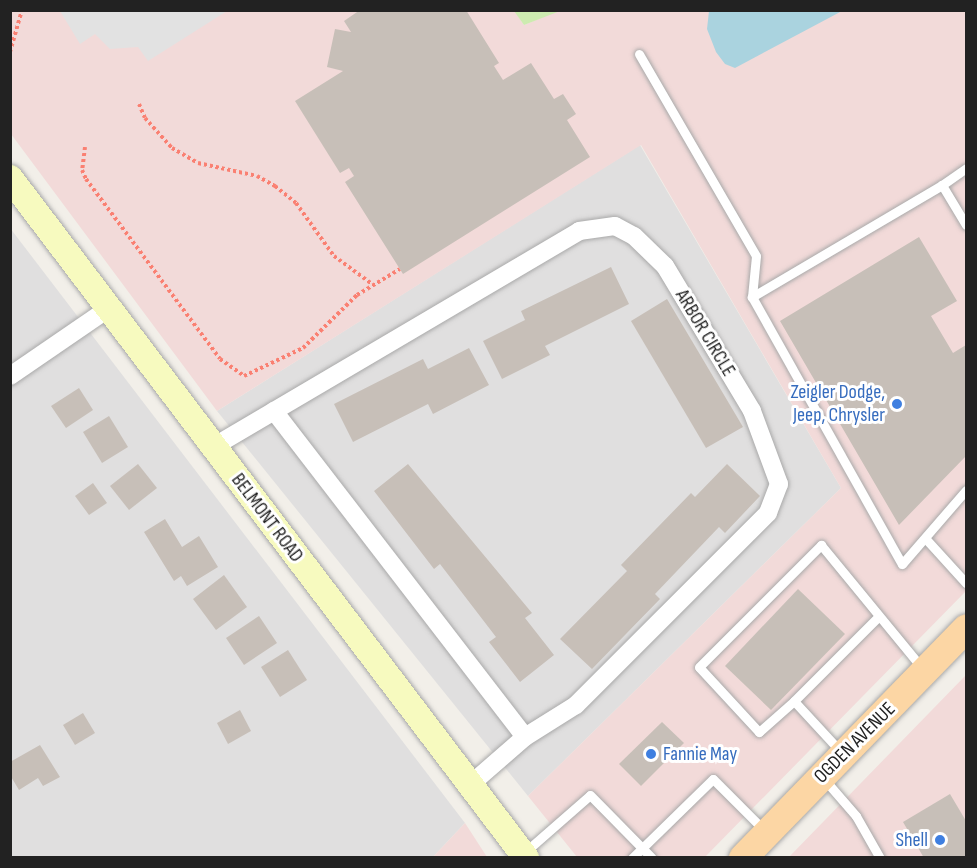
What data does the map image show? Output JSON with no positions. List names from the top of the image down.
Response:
{
  "streets": {
    "main road": ["BELMONT ROAD", "OGDEN AVENUE"],
    "street": ["ARBOR CIRCLE"]
  },
  "crossings": [
    ["ARBOR CIRCLE", "BELMONT ROAD"]
  ],
  "places": ["Zeigler Dodge, Jeep, Chrysler", "Fannie May", "Shell"]
}
